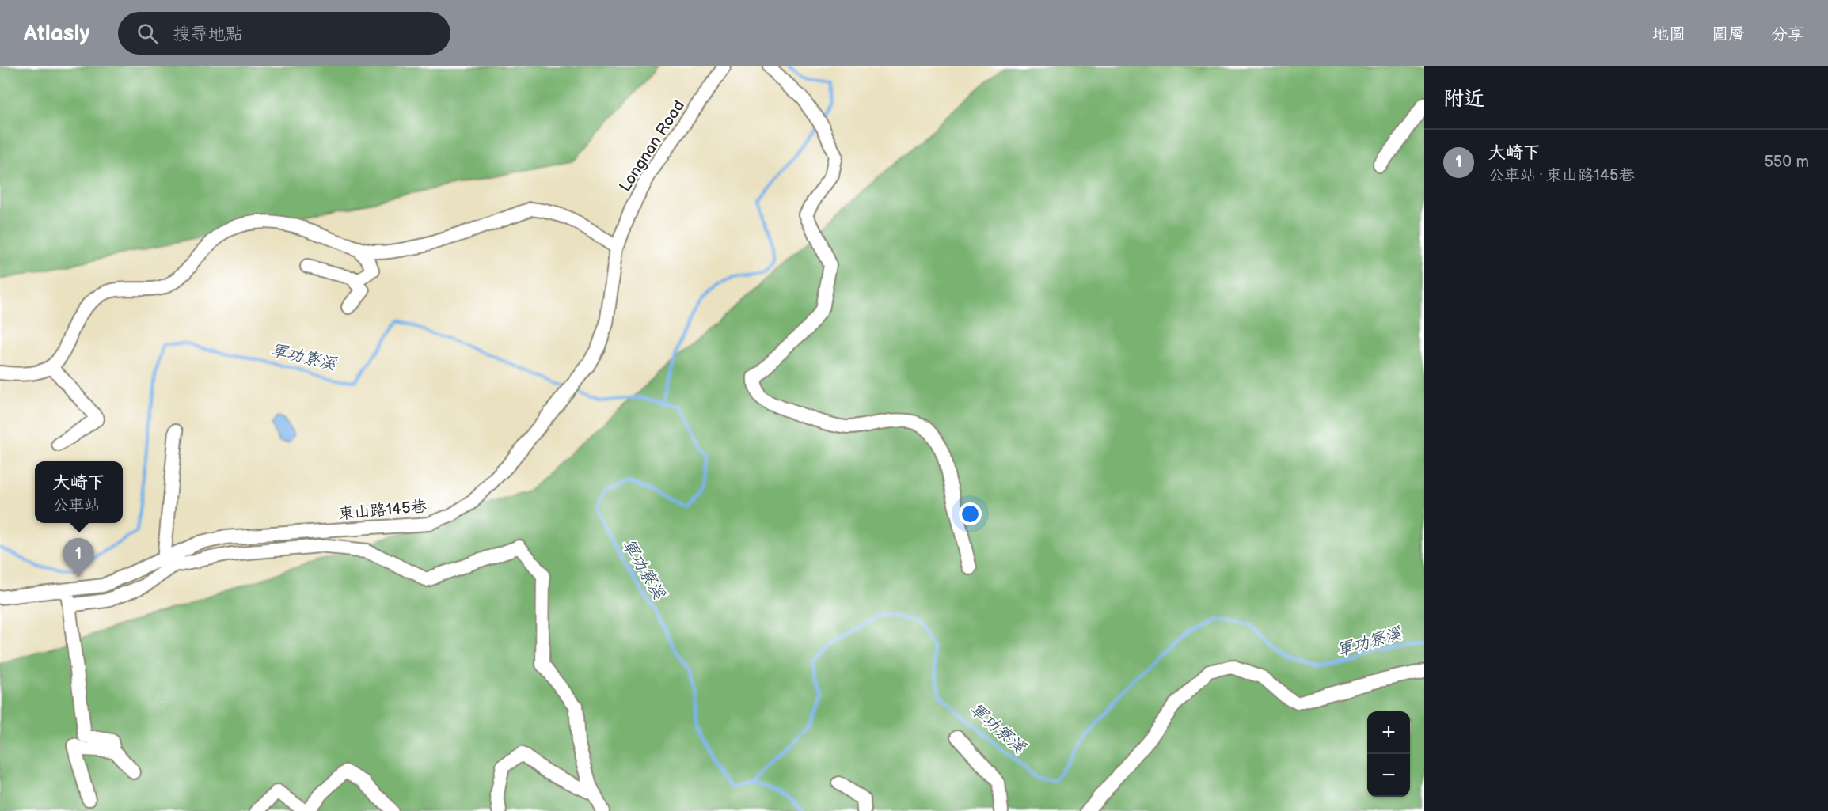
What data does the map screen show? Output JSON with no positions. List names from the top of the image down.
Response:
{
  "streets": {
    "street": ["Longnan Road", "東山路145巷"]
  },
  "crossings": [
    ["Longnan Road", "東山路145巷"]
  ],
  "water": ["軍功寮溪"],
  "page": {
    "header": "Atlasly",
    "search": "搜尋地點",
    "nav": ["地圖", "圖層", "分享"],
    "heading": "附近",
    "list": [
      {
        "mark": "1",
        "name": "大崎下",
        "note": "公車站 · 東山路145巷",
        "value": "550 m"
      }
    ],
    "popup": ["大崎下", "公車站"],
    "pins": "1",
    "map_buttons": ["+", "−"]
  }
}
